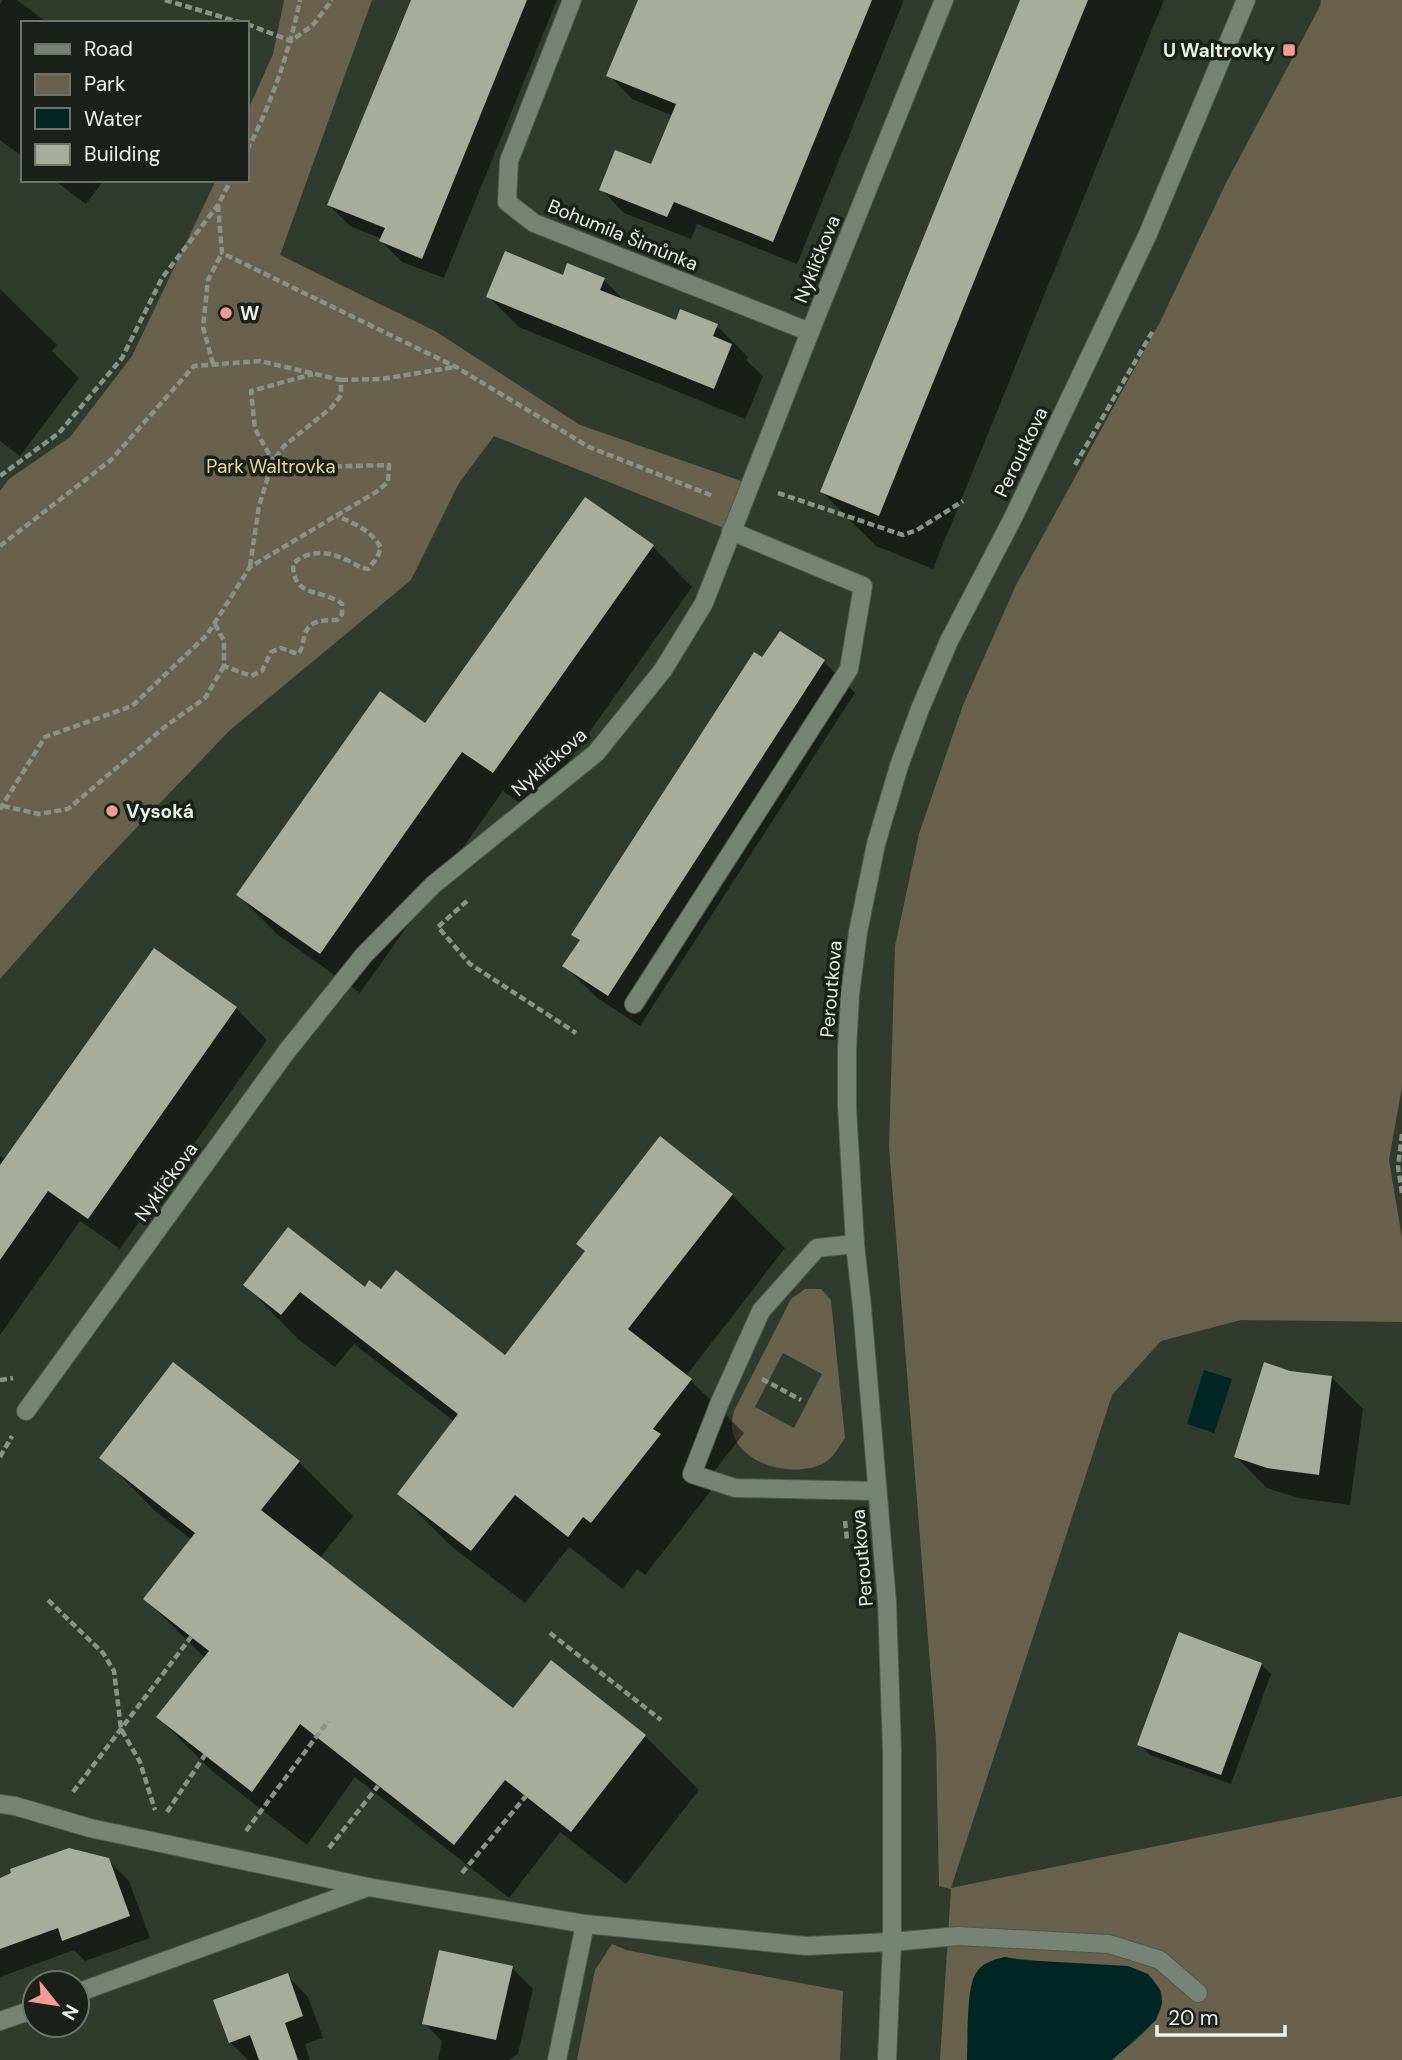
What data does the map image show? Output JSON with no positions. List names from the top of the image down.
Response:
{
  "streets": {
    "street": ["Bohumila Šimůnka", "Nyklíčkova", "Peroutkova"]
  },
  "crossings": [
    ["Bohumila Šimůnka", "Nyklíčkova"]
  ],
  "parks": ["Park Waltrovka"],
  "places": {
    "transit": ["U Waltrovky"],
    "other": ["W", "Vysoká"]
  },
  "legend": [
    "Road",
    "Park",
    "Water",
    "Building"
  ],
  "scale_bar": "20 m",
  "north": "bottom right"
}
